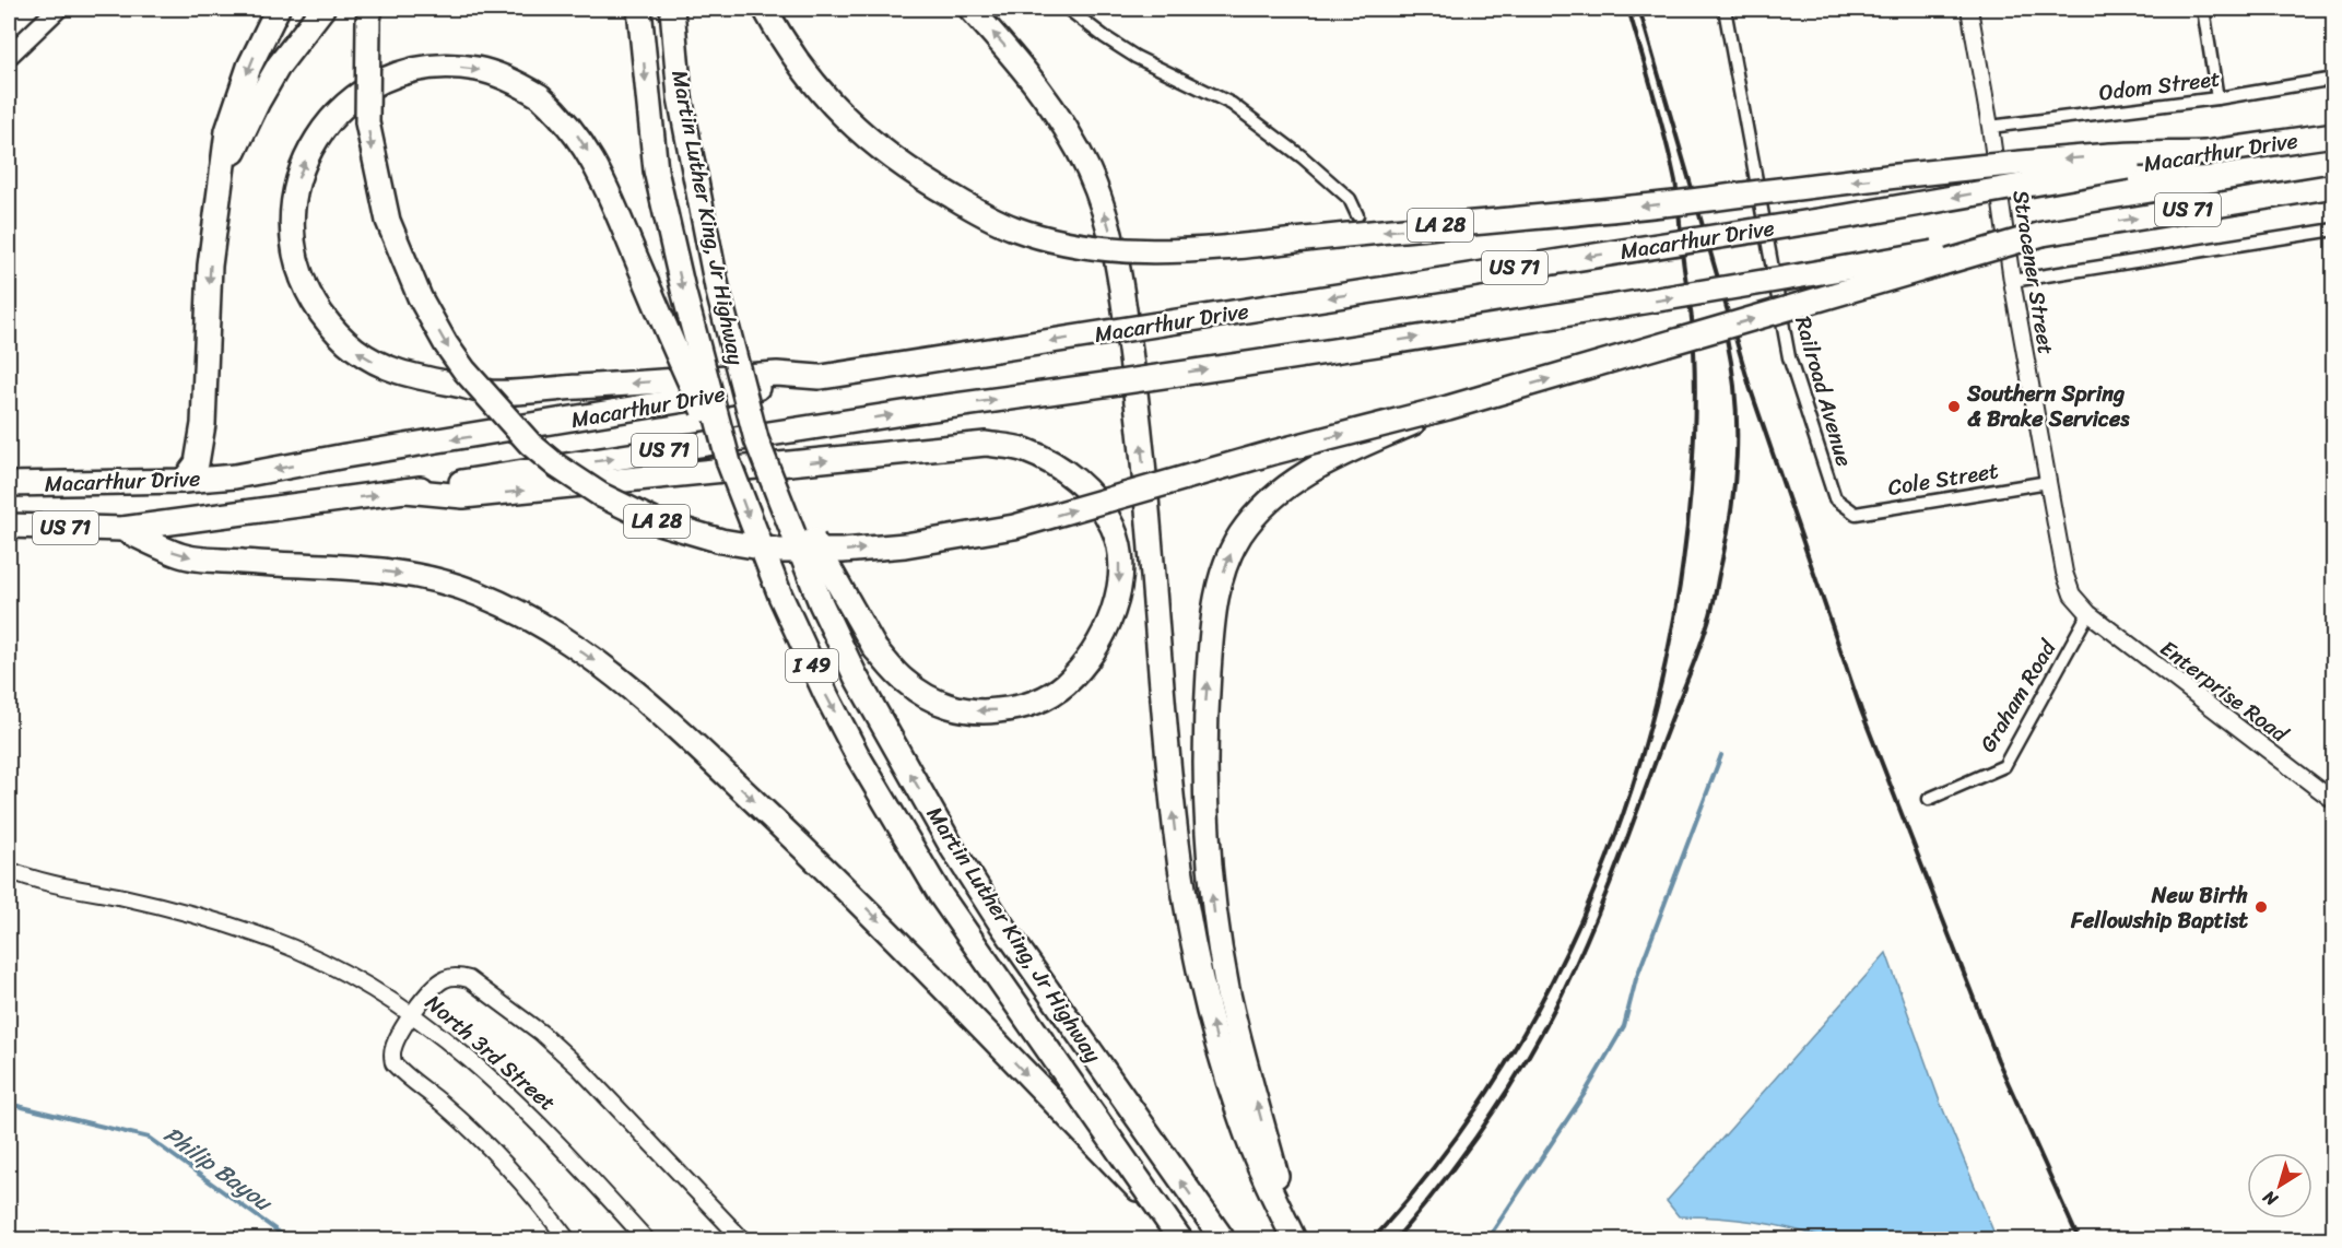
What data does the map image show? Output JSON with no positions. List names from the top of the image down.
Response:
{
  "streets": {
    "highway": [
      "Macarthur Drive",
      "US 71",
      "Martin Luther King, Jr Highway",
      "LA 28",
      "I 49"
    ],
    "street": [
      "Odom Street",
      "Stracener Street",
      "Railroad Avenue",
      "Cole Street",
      "Enterprise Road",
      "Graham Road",
      "North 3rd Street"
    ]
  },
  "crossings": [
    ["Odom Street", "Stracener Street"],
    ["Macarthur Drive", "LA 28"],
    ["Stracener Street", "Cole Street"],
    ["Stracener Street", "Enterprise Road"],
    ["Stracener Street", "Graham Road"],
    ["Railroad Avenue", "Cole Street"],
    ["Enterprise Road", "Graham Road"]
  ],
  "water": ["Philip Bayou"],
  "places": ["Southern Spring & Brake Services", "New Birth Fellowship Baptist"],
  "north": "bottom left"
}
